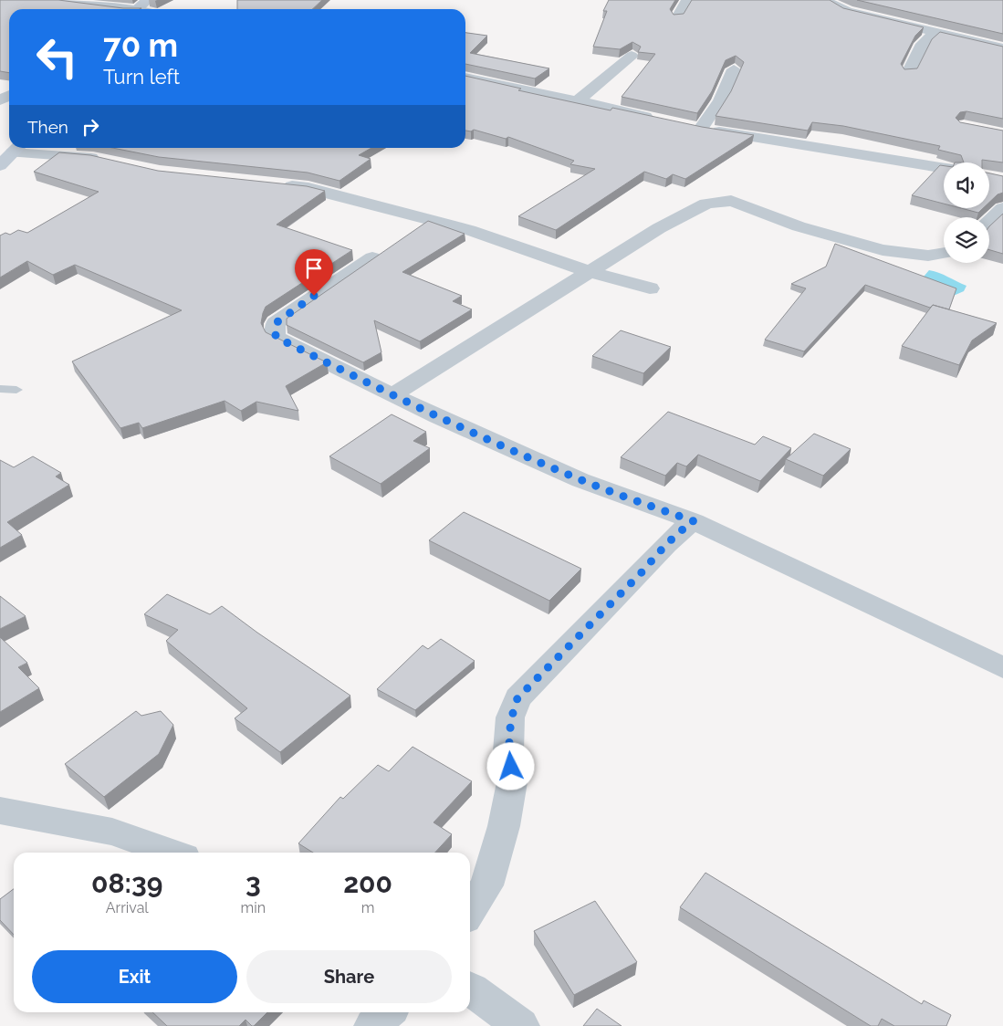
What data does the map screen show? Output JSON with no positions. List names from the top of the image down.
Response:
{
  "page": {
    "turn": ["70 m", "Turn left"],
    "then": "Then",
    "eta": [
      "08:39",
      "Arrival",
      "3",
      "min",
      "200",
      "m"
    ],
    "buttons": ["Exit", "Share"]
  }
}
